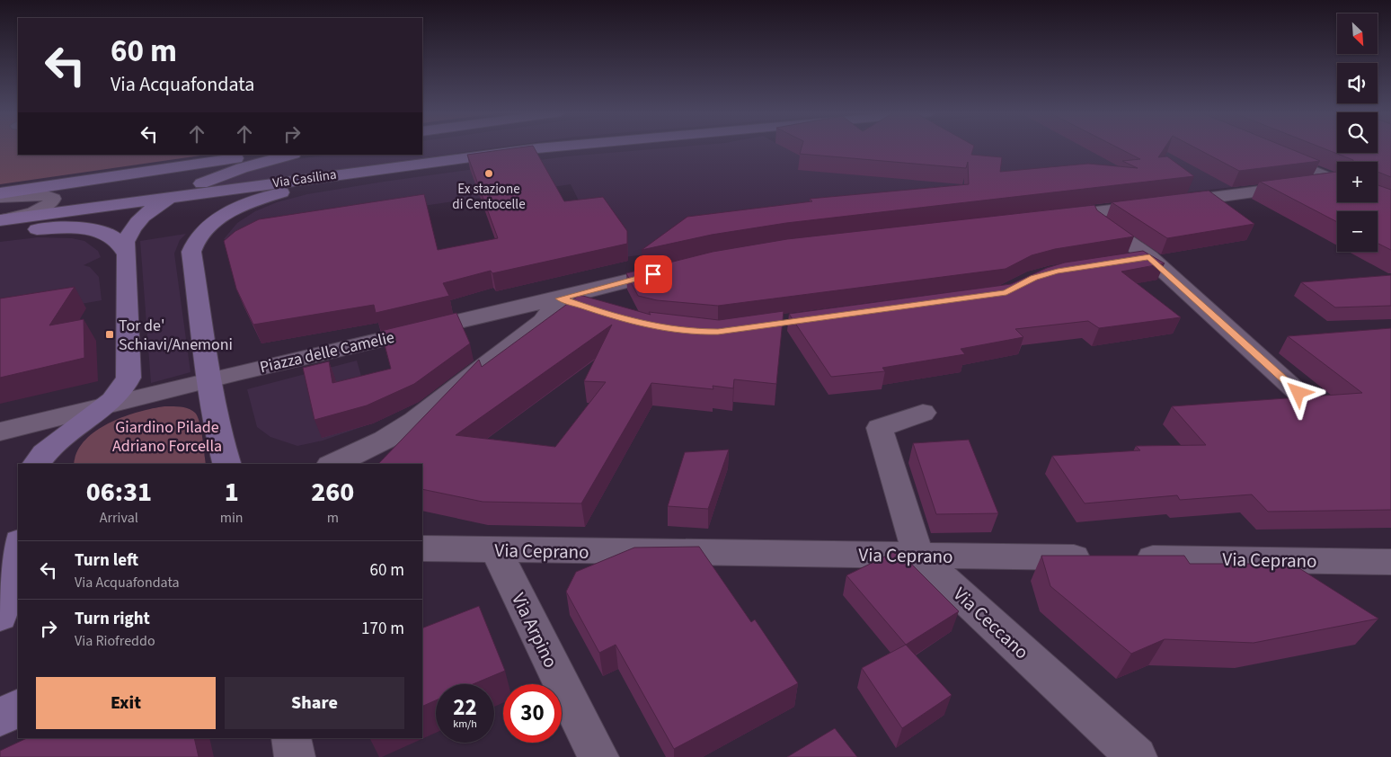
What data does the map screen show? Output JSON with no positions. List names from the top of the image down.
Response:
{
  "streets": {
    "main road": ["Via Casilina", "Piazza delle Camelie"],
    "street": ["Via Ceprano", "Via Ceccano", "Via Arpino"]
  },
  "crossings": [
    ["Via Ceprano", "Via Ceccano"],
    ["Via Ceprano", "Via Arpino"]
  ],
  "parks": ["Giardino Pilade Adriano Forcella"],
  "places": {
    "other": ["Ex stazione di Centocelle"],
    "transit": ["Tor de' Schiavi/Anemoni"]
  },
  "north": "bottom right",
  "page": {
    "map_buttons": ["+", "−"],
    "turn": ["60 m", "Via Acquafondata"],
    "eta": [
      "06:31",
      "Arrival",
      "1",
      "min",
      "260",
      "m"
    ],
    "list": [
      {
        "name": "Turn left",
        "note": "Via Acquafondata",
        "value": "60 m"
      },
      {
        "name": "Turn right",
        "note": "Via Riofreddo",
        "value": "170 m"
      }
    ],
    "buttons": ["Exit", "Share"],
    "speed": "22 km/h",
    "limit": "30"
  }
}
